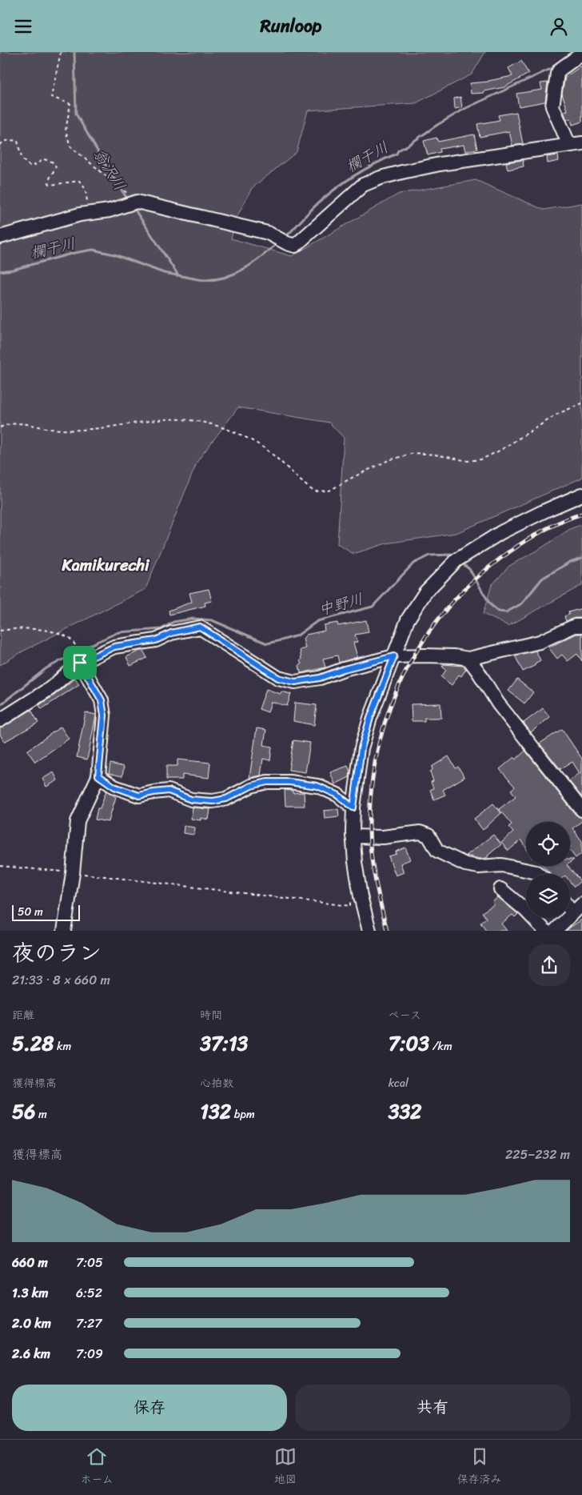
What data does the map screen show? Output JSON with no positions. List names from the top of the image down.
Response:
{
  "districts": ["Kamikurechi"],
  "water": ["欄干川", "翁沢川", "中野川"],
  "scale_bar": "50 m",
  "page": {
    "header": "Runloop",
    "scale": "50 m",
    "heading": ["夜のラン", "21:33 · 8 × 660 m"],
    "stats": [
      ["距離", "5.28 km"],
      ["時間", "37:13"],
      ["ペース", "7:03 /km"],
      ["獲得標高", "56 m"],
      ["心拍数", "132 bpm"],
      ["kcal", "332"]
    ],
    "chart": ["獲得標高", "225–232 m"],
    "list": [
      {
        "name": "660 m",
        "note": "7:05"
      },
      {
        "name": "1.3 km",
        "note": "6:52"
      },
      {
        "name": "2.0 km",
        "note": "7:27"
      },
      {
        "name": "2.6 km",
        "note": "7:09"
      }
    ],
    "buttons": ["保存", "共有"],
    "tabs": ["ホーム", "地図", "保存済み"]
  }
}
